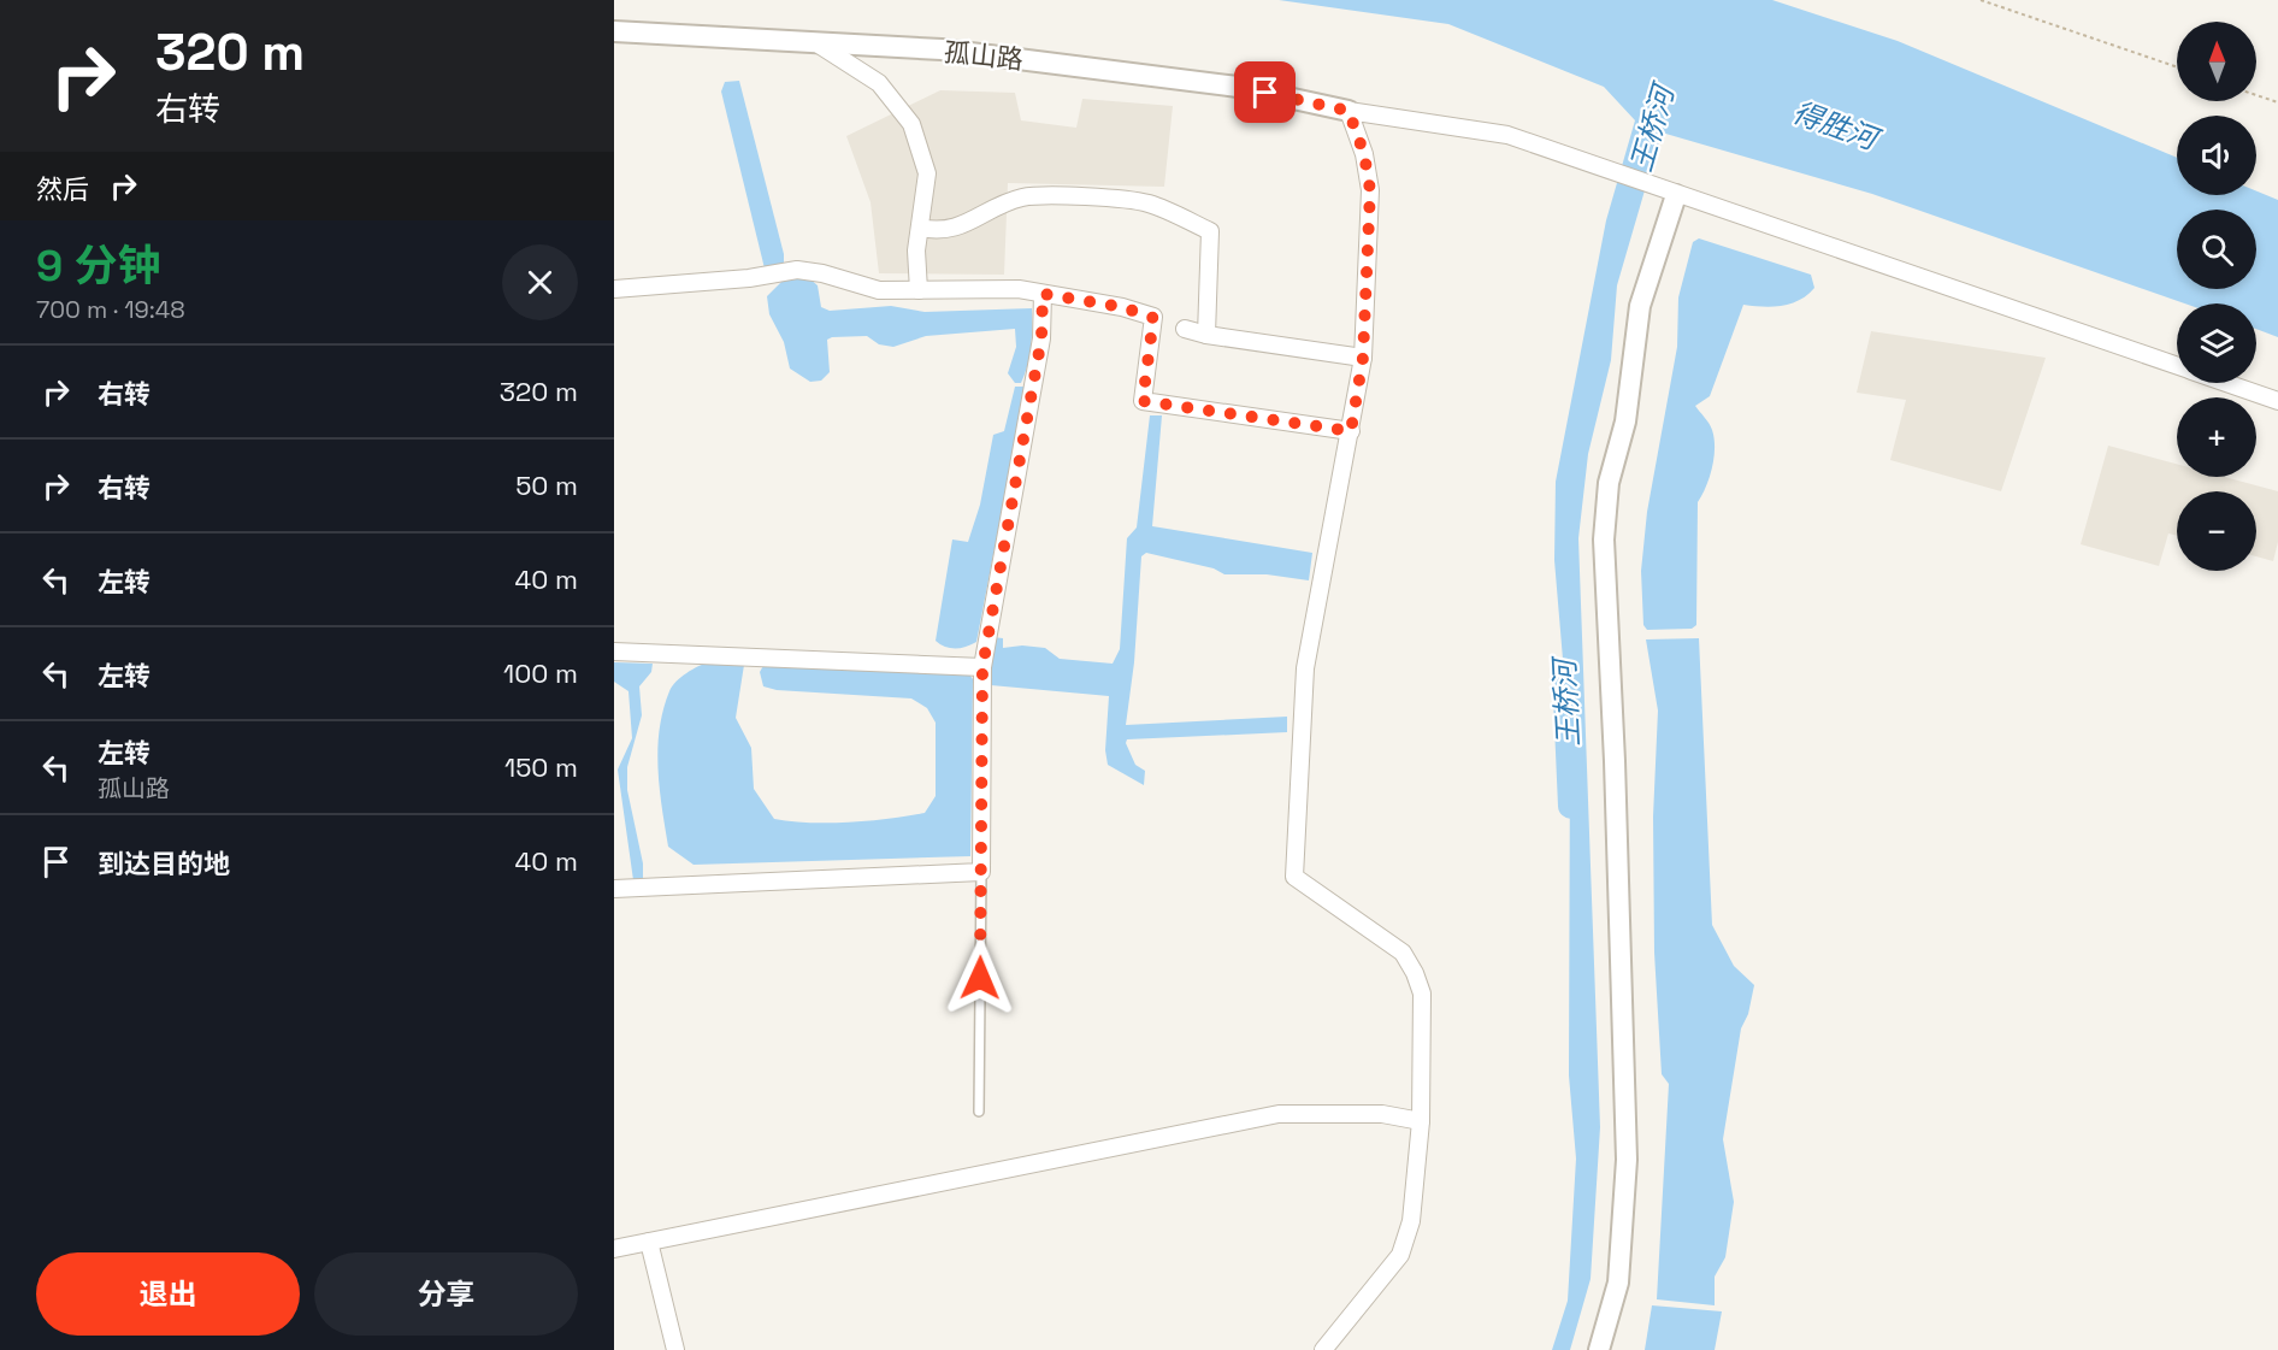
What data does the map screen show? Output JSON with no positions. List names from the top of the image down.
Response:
{
  "streets": {
    "street": ["孤山路"]
  },
  "water": ["得胜河", "王桥河"],
  "north": "top",
  "page": {
    "turn": ["320 m", "右转"],
    "map_buttons": ["+", "−"],
    "then": "然后",
    "heading": ["9 分钟", "700 m · 19:48"],
    "list": [
      {
        "name": "右转",
        "value": "320 m"
      },
      {
        "name": "右转",
        "value": "50 m"
      },
      {
        "name": "左转",
        "value": "40 m"
      },
      {
        "name": "左转",
        "value": "100 m"
      },
      {
        "name": "左转",
        "note": "孤山路",
        "value": "150 m"
      },
      {
        "name": "到达目的地",
        "value": "40 m"
      }
    ],
    "buttons": ["退出", "分享"]
  }
}
